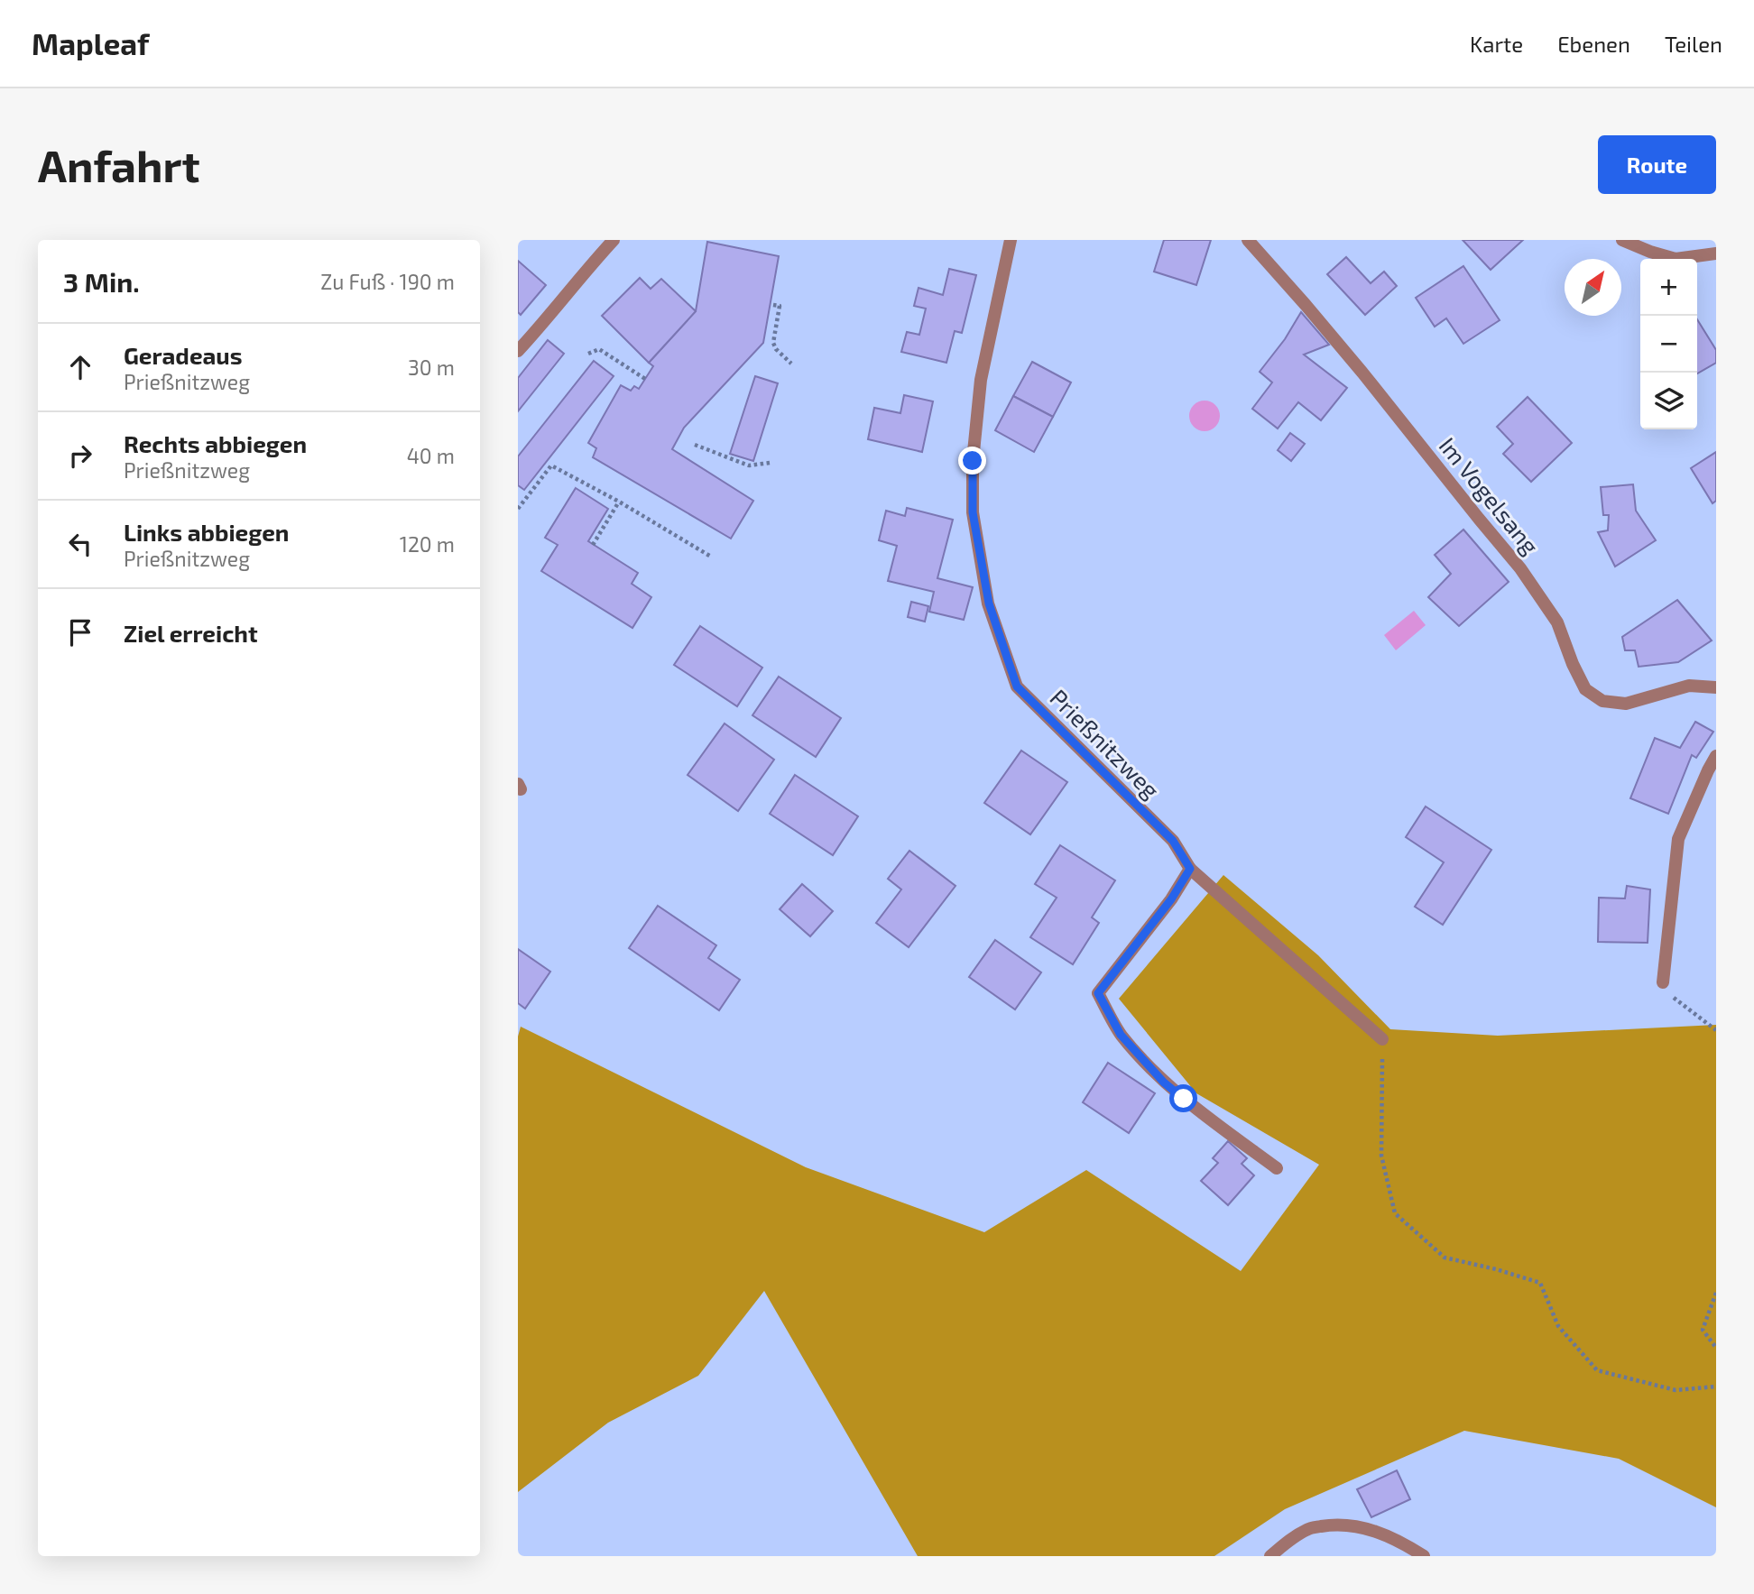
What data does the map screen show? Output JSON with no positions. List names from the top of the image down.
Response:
{
  "streets": {
    "street": ["Im Vogelsang", "Prießnitzweg"]
  },
  "north": "top right",
  "page": {
    "header": "Mapleaf",
    "nav": ["Karte", "Ebenen", "Teilen"],
    "buttons": "Route",
    "title": "Anfahrt",
    "heading": ["3 Min.", "Zu Fuß · 190 m"],
    "map_buttons": ["+", "−"],
    "list": [
      ["Geradeaus", "Prießnitzweg", "30 m"],
      ["Rechts abbiegen", "Prießnitzweg", "40 m"],
      ["Links abbiegen", "Prießnitzweg", "120 m"],
      "Ziel erreicht"
    ]
  }
}
